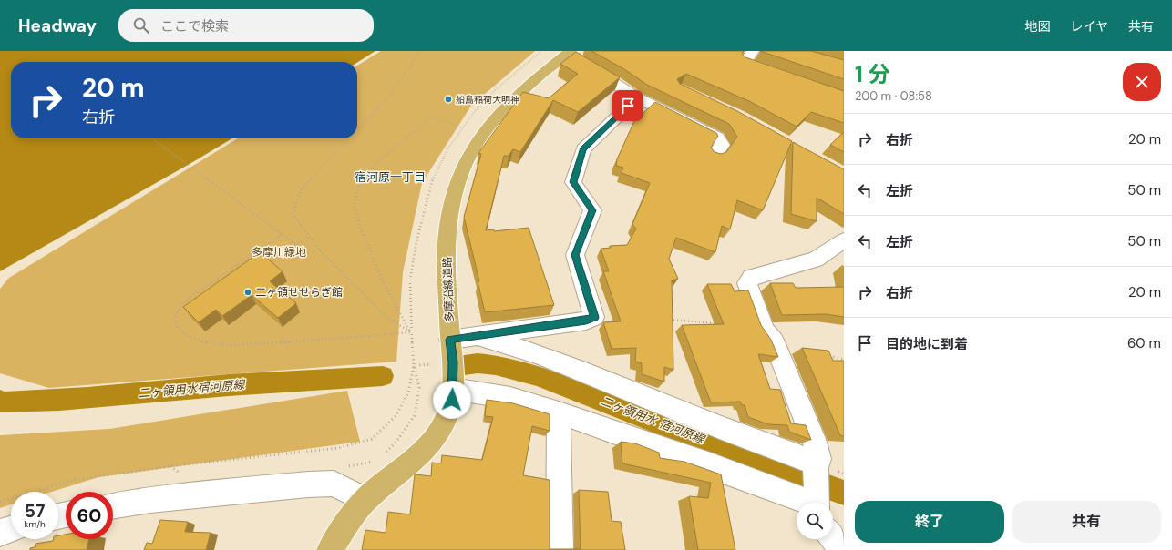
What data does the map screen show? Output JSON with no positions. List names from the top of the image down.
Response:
{
  "streets": {
    "main road": ["多摩沿線道路"]
  },
  "districts": ["宿河原一丁目"],
  "water": ["二ヶ領用水宿河原線", "二ヶ領用水 宿河原線"],
  "parks": ["多摩川緑地"],
  "places": ["船島稲荷大明神", "二ヶ領せせらぎ館"],
  "page": {
    "header": "Headway",
    "search": "ここで検索",
    "nav": ["地図", "レイヤ", "共有"],
    "heading": ["1 分", "200 m · 08:58"],
    "turn": ["20 m", "右折"],
    "list": [
      {
        "name": "右折",
        "value": "20 m"
      },
      {
        "name": "左折",
        "value": "50 m"
      },
      {
        "name": "左折",
        "value": "50 m"
      },
      {
        "name": "右折",
        "value": "20 m"
      },
      {
        "name": "目的地に到着",
        "value": "60 m"
      }
    ],
    "speed": "57 km/h",
    "limit": "60",
    "buttons": ["終了", "共有"]
  }
}
